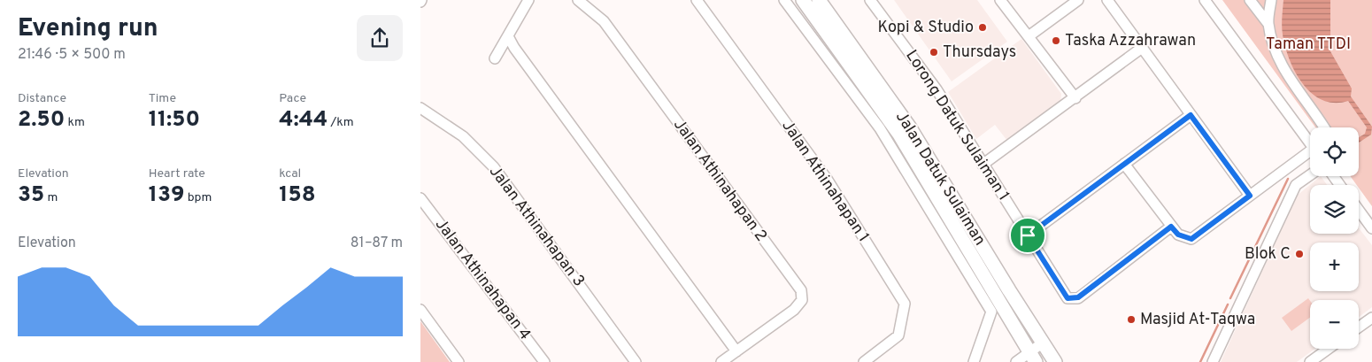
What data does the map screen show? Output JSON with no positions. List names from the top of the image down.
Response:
{
  "streets": {
    "main road": ["Jalan Datuk Sulaiman"],
    "street": [
      "Lorong Datuk Sulaiman 1",
      "Jalan Athinahapan 2",
      "Jalan Athinahapan 1",
      "Jalan Athinahapan 3",
      "Jalan Athinahapan 4"
    ]
  },
  "parks": ["Taman TTDI"],
  "places": [
    "Kopi & Studio",
    "Taska Azzahrawan",
    "Thursdays",
    "Blok C",
    "Masjid At-Taqwa"
  ],
  "page": {
    "heading": ["Evening run", "21:46 · 5 × 500 m"],
    "stats": [
      ["Distance", "2.50 km"],
      ["Time", "11:50"],
      ["Pace", "4:44 /km"],
      ["Elevation", "35 m"],
      ["Heart rate", "139 bpm"],
      ["kcal", "158"]
    ],
    "map_buttons": ["+", "−"],
    "chart": ["Elevation", "81–87 m"]
  }
}
